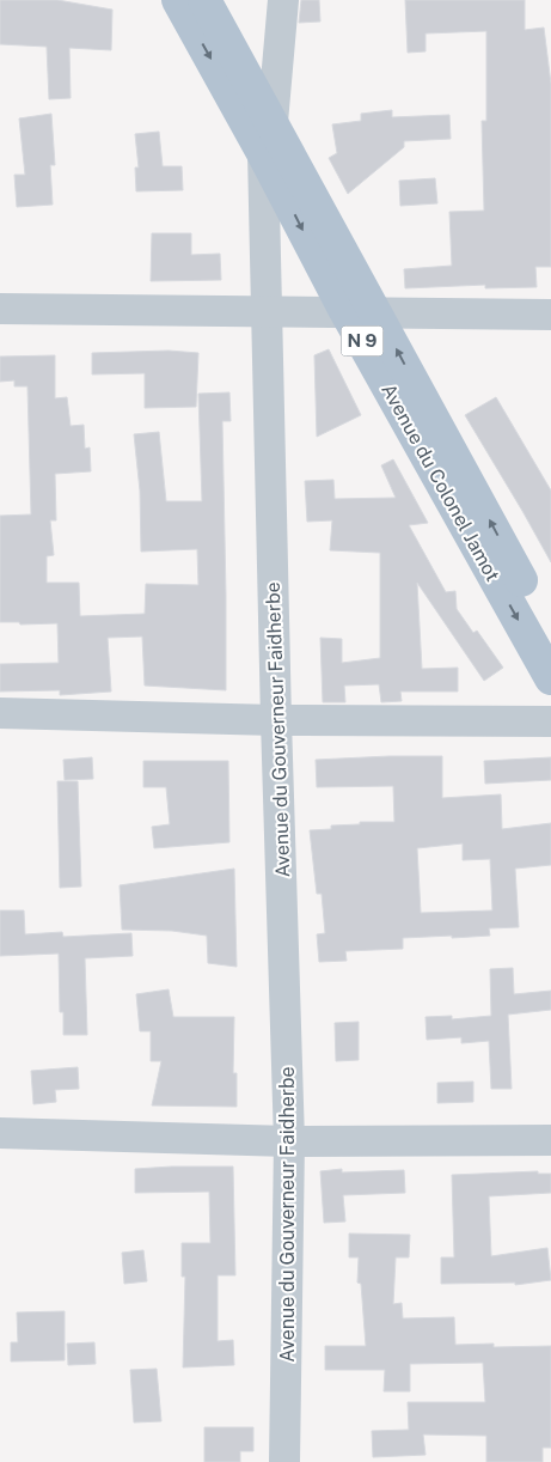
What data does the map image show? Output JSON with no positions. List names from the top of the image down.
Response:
{
  "streets": {
    "main road": ["N 9", "Avenue du Colonel Jamot"],
    "street": ["Avenue du Gouverneur Faidherbe"]
  },
  "crossings": [
    ["Avenue du Colonel Jamot", "Avenue du Gouverneur Faidherbe"]
  ]
}
